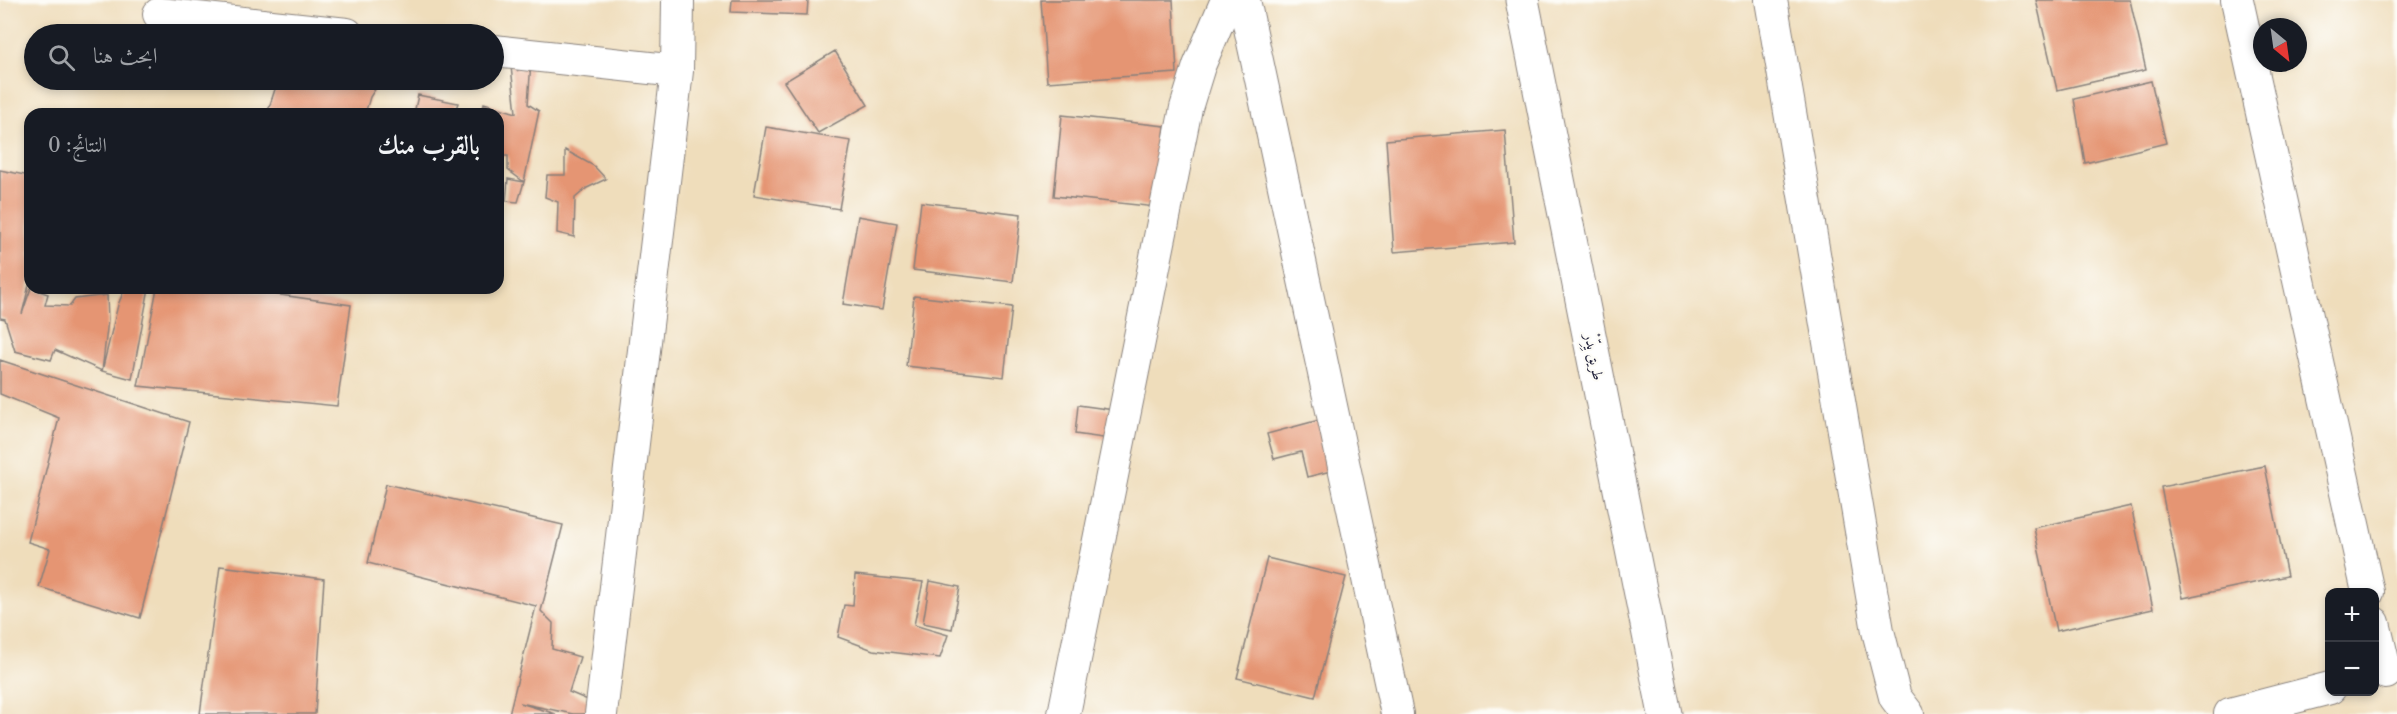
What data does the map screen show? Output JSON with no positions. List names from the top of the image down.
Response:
{
  "streets": {
    "street": ["طريق يِدِّرْ"]
  },
  "north": "bottom right",
  "page": {
    "search": "ابحث هنا",
    "heading": ["بالقرب منك", "النتائج: 0"],
    "map_buttons": ["+", "−"]
  }
}
